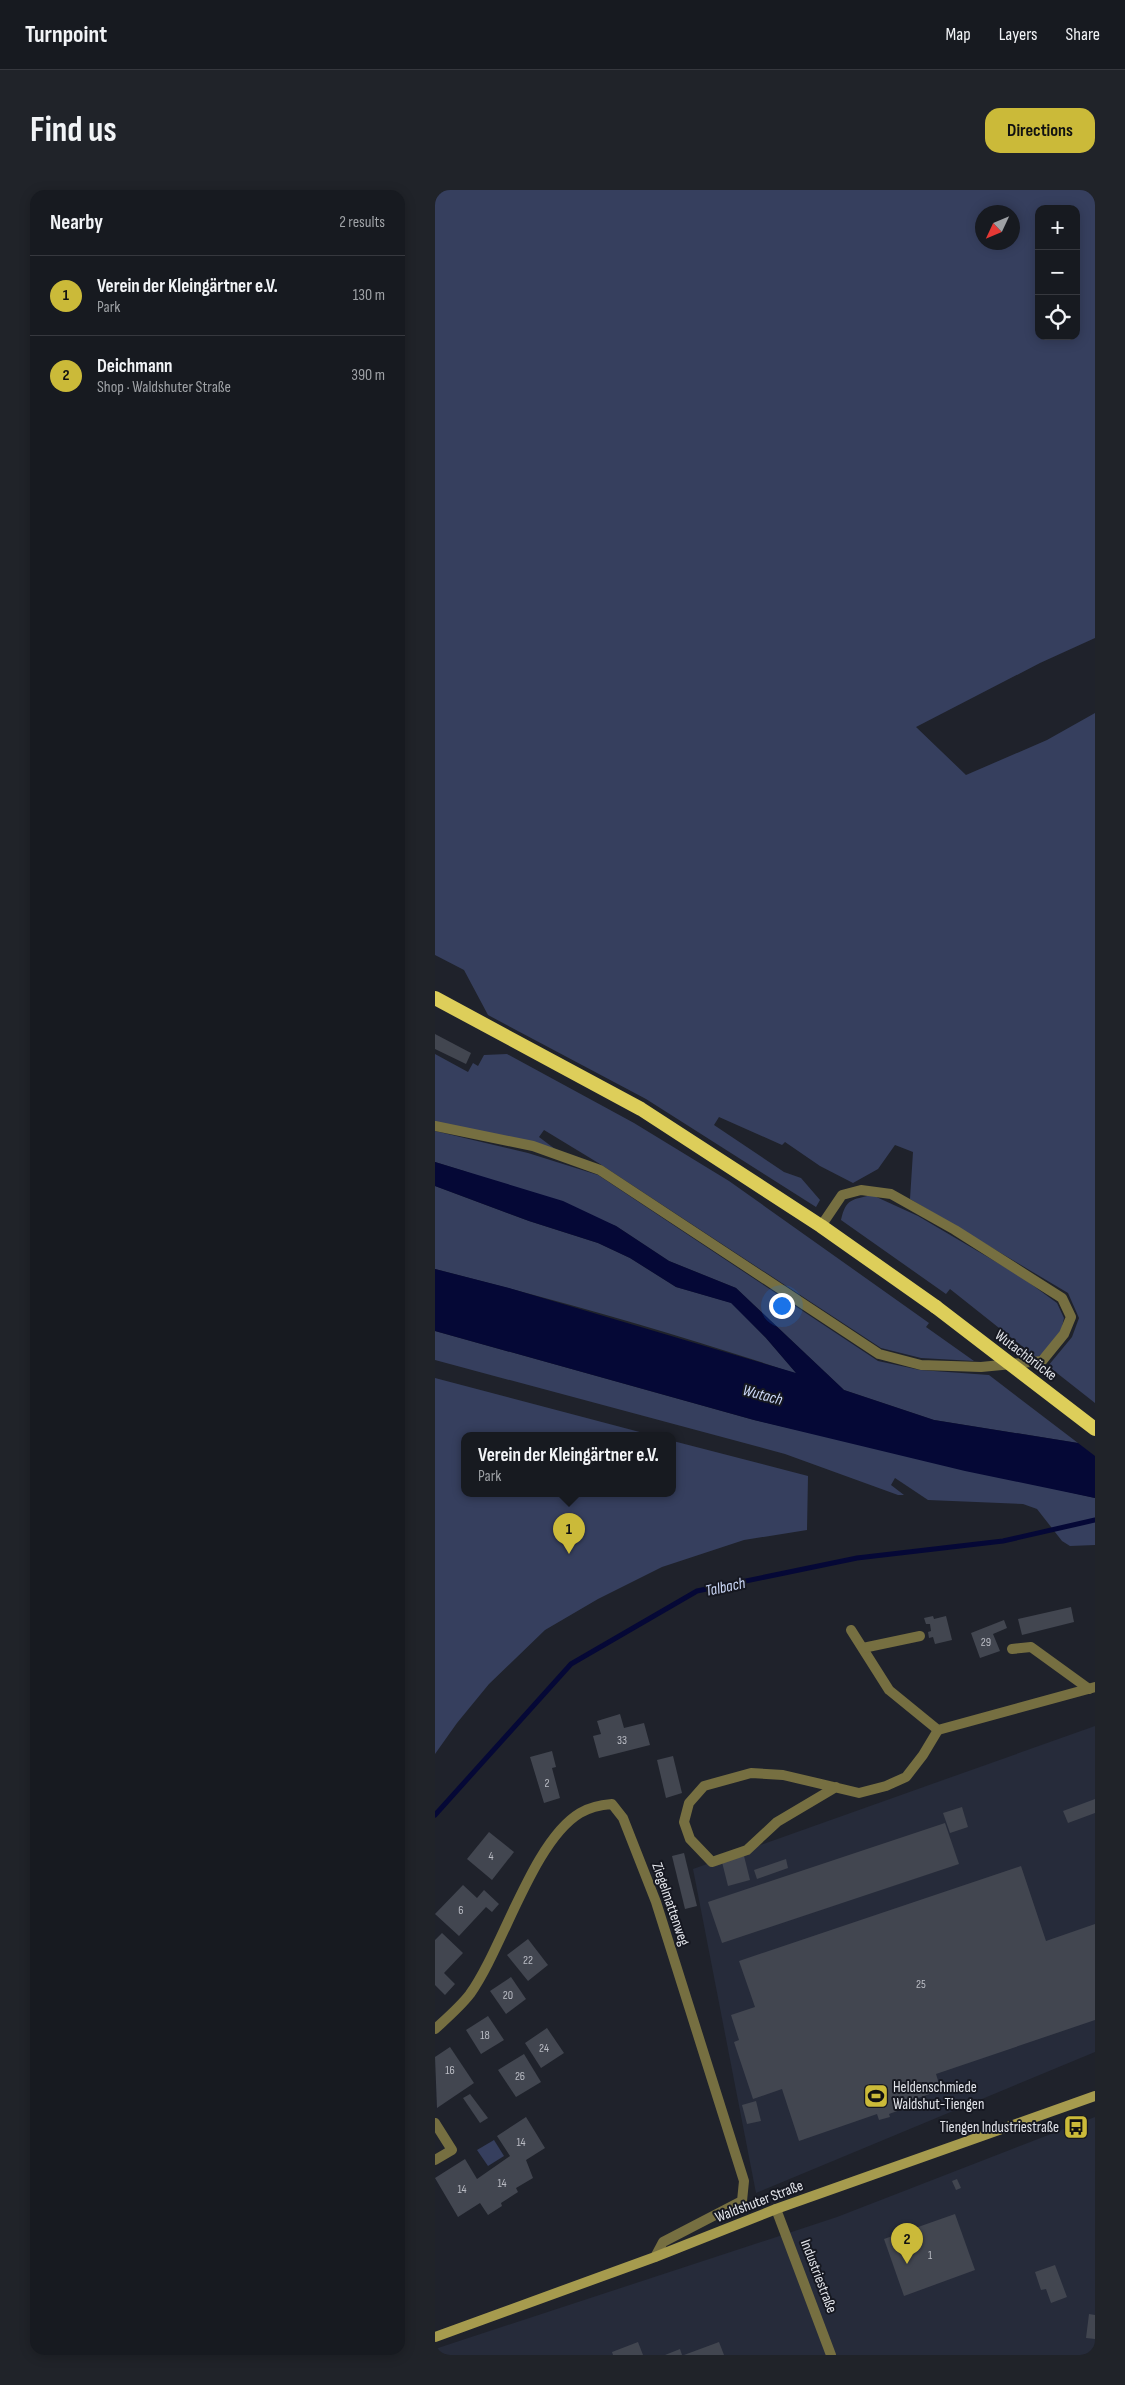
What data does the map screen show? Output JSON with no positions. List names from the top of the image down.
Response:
{
  "streets": {
    "highway": ["Wutachbrücke"],
    "main road": ["Waldshuter Straße"],
    "street": ["Ziegelmattenweg", "Industriestraße"]
  },
  "crossings": [
    ["Ziegelmattenweg", "Waldshuter Straße"],
    ["Waldshuter Straße", "Industriestraße"]
  ],
  "water": ["Wutach", "Talbach"],
  "places": {
    "sports": ["Heldenschmiede Waldshut-Tiengen"],
    "bus stop": ["Tiengen Industriestraße"]
  },
  "house_numbers": [
    "29",
    "33",
    "2",
    "4",
    "6",
    "22",
    "25",
    "20",
    "18",
    "24",
    "16",
    "26",
    "14",
    "14",
    "14",
    "1"
  ],
  "north": "bottom left",
  "page": {
    "header": "Turnpoint",
    "nav": ["Map", "Layers", "Share"],
    "buttons": "Directions",
    "title": "Find us",
    "heading": ["Nearby", "2 results"],
    "map_buttons": ["+", "−"],
    "list": [
      {
        "mark": "1",
        "name": "Verein der Kleingärtner e.V.",
        "note": "Park",
        "value": "130 m"
      },
      {
        "mark": "2",
        "name": "Deichmann",
        "note": "Shop · Waldshuter Straße",
        "value": "390 m"
      }
    ],
    "popup": ["Verein der Kleingärtner e.V.", "Park"],
    "pins": ["1", "2"]
  }
}
